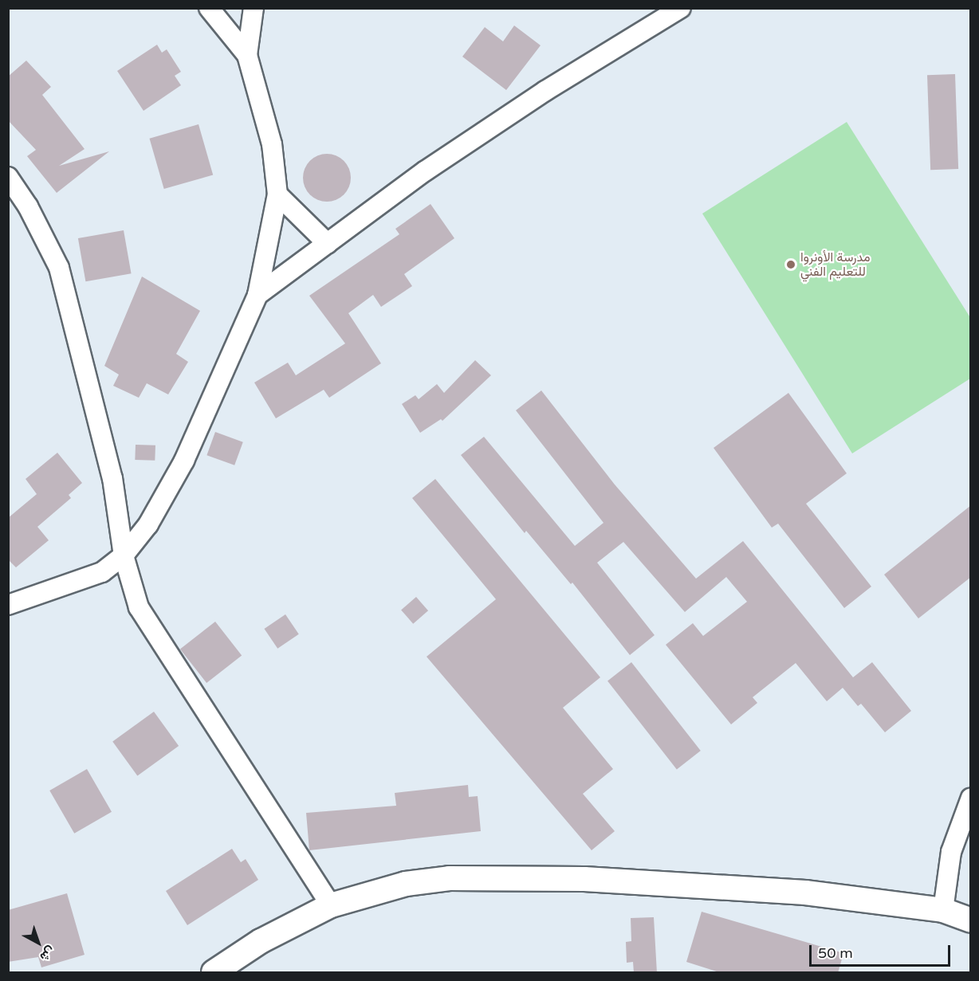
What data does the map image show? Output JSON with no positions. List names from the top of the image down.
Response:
{
  "places": ["مدرسة الأونروا للتعليم الفني"],
  "scale_bar": "50 m",
  "north": "bottom right"
}
